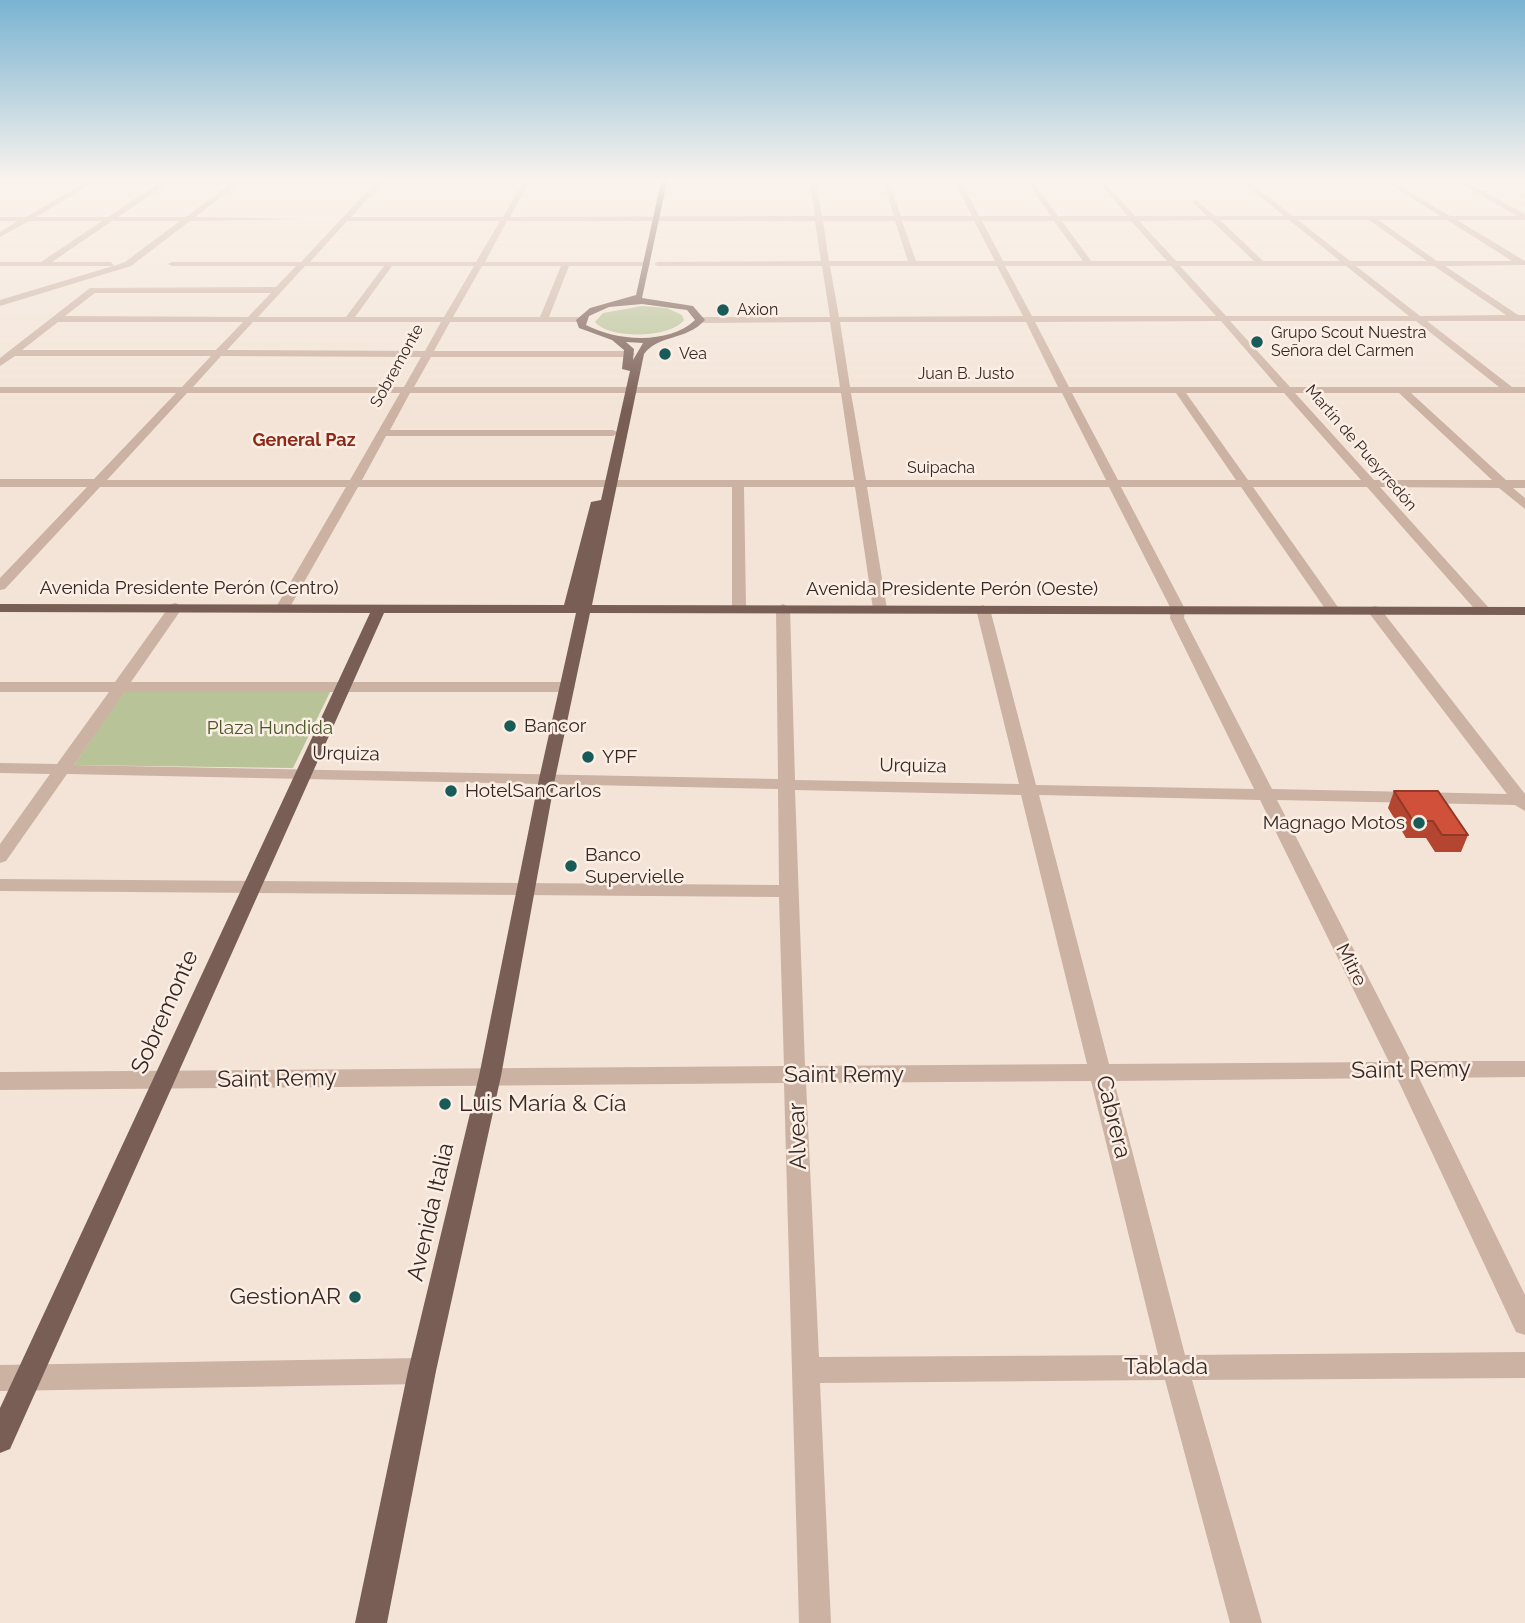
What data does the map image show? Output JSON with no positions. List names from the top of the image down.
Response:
{
  "streets": {
    "main road": [
      "Sobremonte",
      "Avenida Presidente Perón (Centro)",
      "Avenida Presidente Perón (Oeste)",
      "Avenida Italia"
    ],
    "street": [
      "Juan B. Justo",
      "Martín de Pueyrredón",
      "Suipacha",
      "Urquiza",
      "Mitre",
      "Saint Remy",
      "Cabrera",
      "Alvear",
      "Tablada"
    ]
  },
  "crossings": [
    ["Sobremonte", "Juan B. Justo"],
    ["Sobremonte", "Suipacha"],
    ["Sobremonte", "Avenida Presidente Perón (Centro)"],
    ["Sobremonte", "Avenida Presidente Perón (Oeste)"],
    ["Sobremonte", "Urquiza"],
    ["Sobremonte", "Saint Remy"],
    ["Juan B. Justo", "Martín de Pueyrredón"],
    ["Juan B. Justo", "Mitre"],
    ["Martín de Pueyrredón", "Suipacha"],
    ["Martín de Pueyrredón", "Avenida Presidente Perón (Oeste)"],
    ["Suipacha", "Mitre"],
    ["Suipacha", "Avenida Italia"],
    ["Avenida Presidente Perón (Centro)", "Avenida Presidente Perón (Oeste)"],
    ["Avenida Presidente Perón (Oeste)", "Mitre"],
    ["Avenida Presidente Perón (Oeste)", "Cabrera"],
    ["Avenida Presidente Perón (Oeste)", "Alvear"],
    ["Avenida Presidente Perón (Oeste)", "Avenida Italia"],
    ["Urquiza", "Mitre"],
    ["Urquiza", "Cabrera"],
    ["Urquiza", "Alvear"],
    ["Urquiza", "Avenida Italia"],
    ["Mitre", "Saint Remy"],
    ["Saint Remy", "Cabrera"],
    ["Saint Remy", "Alvear"],
    ["Saint Remy", "Avenida Italia"],
    ["Cabrera", "Tablada"],
    ["Alvear", "Tablada"]
  ],
  "districts": ["General Paz"],
  "parks": ["Plaza Hundida"],
  "places": [
    "Axion",
    "Grupo Scout Nuestra Señora del Carmen",
    "Vea",
    "Bancor",
    "YPF",
    "HotelSanCarlos",
    "Magnago Motos",
    "Banco Supervielle",
    "Luis María & Cía",
    "GestionAR"
  ]
}
